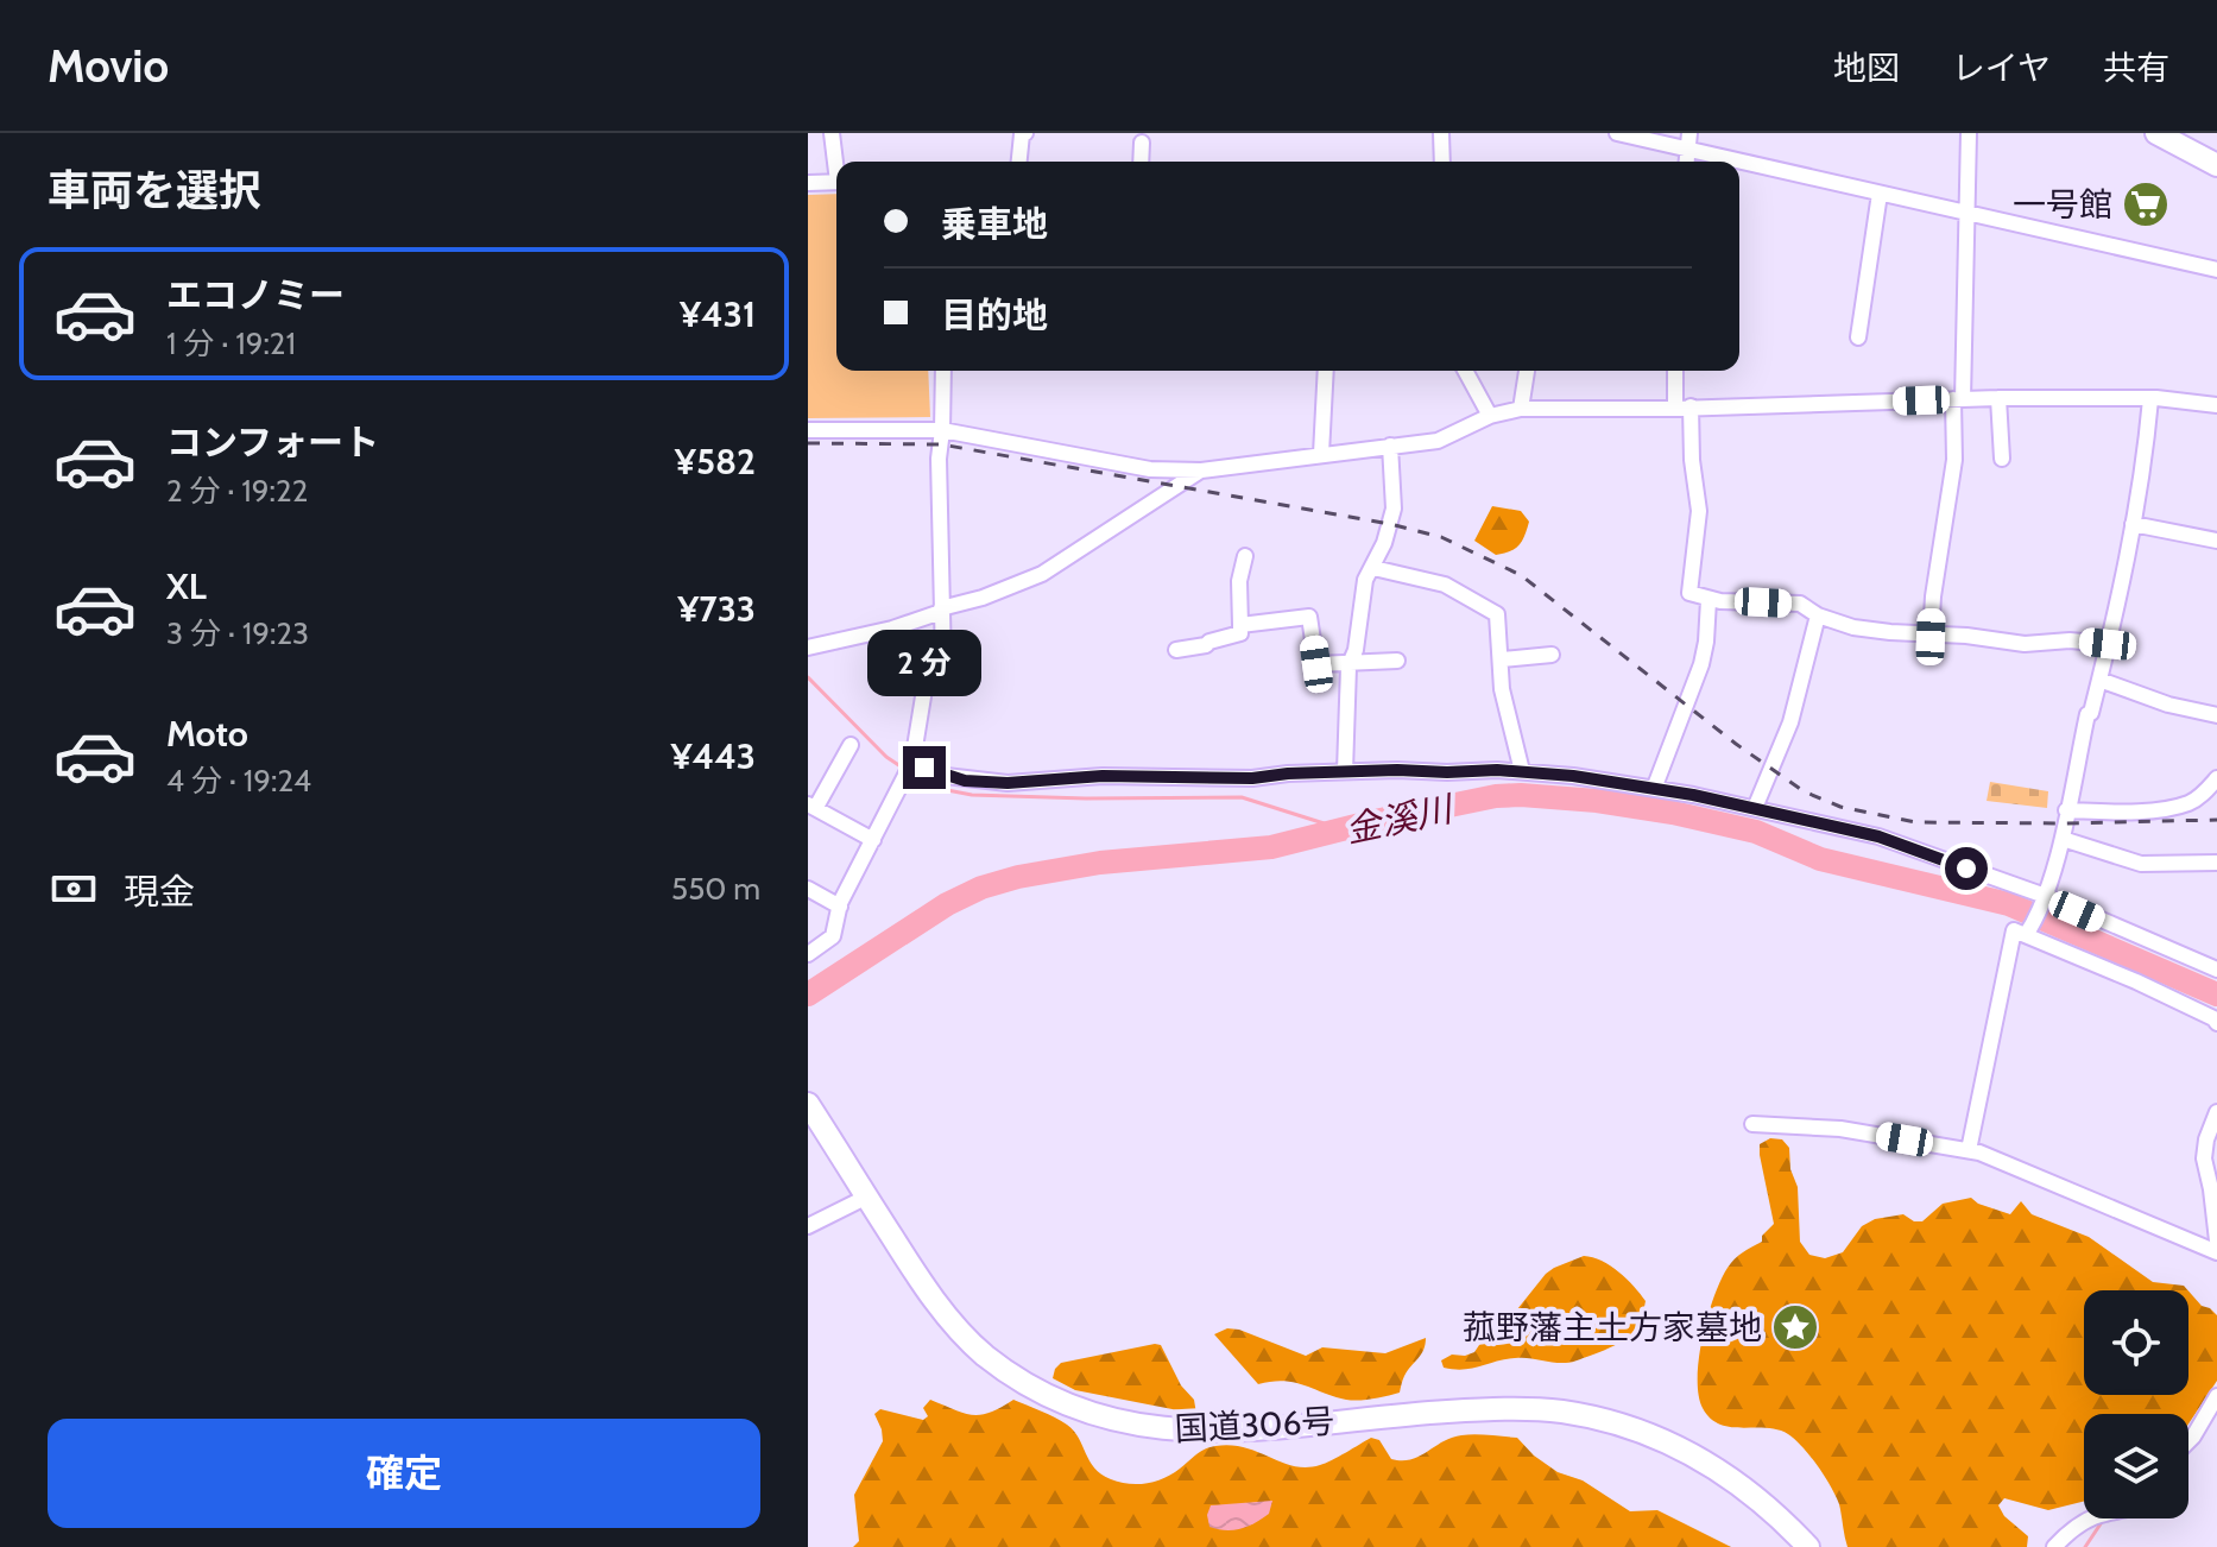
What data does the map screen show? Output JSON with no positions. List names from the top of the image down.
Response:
{
  "streets": {
    "highway": ["国道306号"]
  },
  "water": ["金溪川"],
  "places": {
    "supermarket": ["一号館"],
    "place": ["菰野藩主土方家墓地"]
  },
  "page": {
    "header": "Movio",
    "nav": ["地図", "レイヤ", "共有"],
    "heading": "車両を選択",
    "banner": ["乗車地", "目的地"],
    "list": [
      {
        "name": "エコノミー",
        "note": "1 分 · 19:21",
        "value": "¥431"
      },
      {
        "name": "コンフォート",
        "note": "2 分 · 19:22",
        "value": "¥582"
      },
      {
        "name": "XL",
        "note": "3 分 · 19:23",
        "value": "¥733"
      },
      {
        "name": "Moto",
        "note": "4 分 · 19:24",
        "value": "¥443"
      }
    ],
    "bubble": "2 分",
    "pay": ["現金", "550 m"],
    "buttons": "確定"
  }
}
